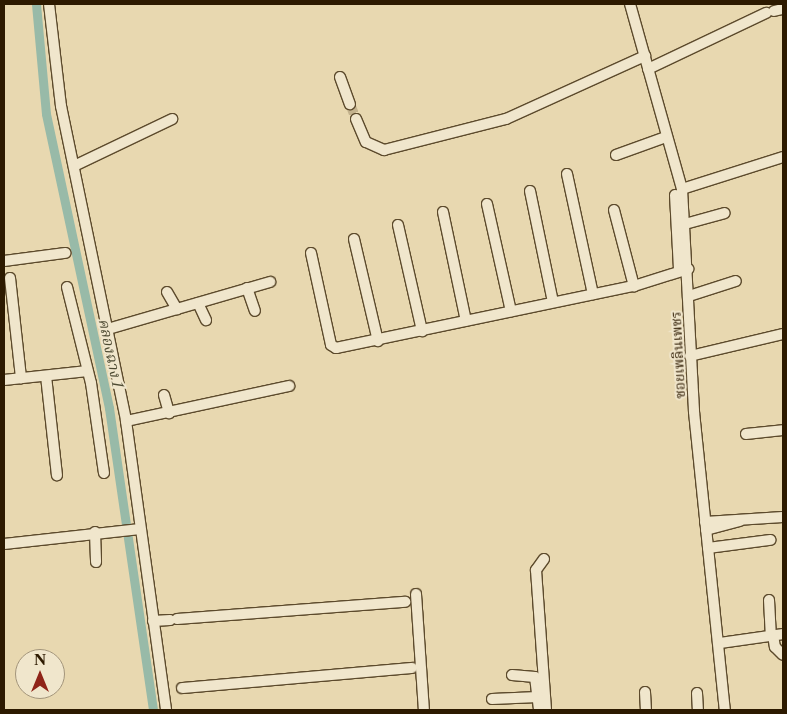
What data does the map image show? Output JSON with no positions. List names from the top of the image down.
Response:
{
  "streets": {
    "street": ["ซอยเพลินเพชร"]
  },
  "water": ["คลองฉาง 1"],
  "north": "top"
}
